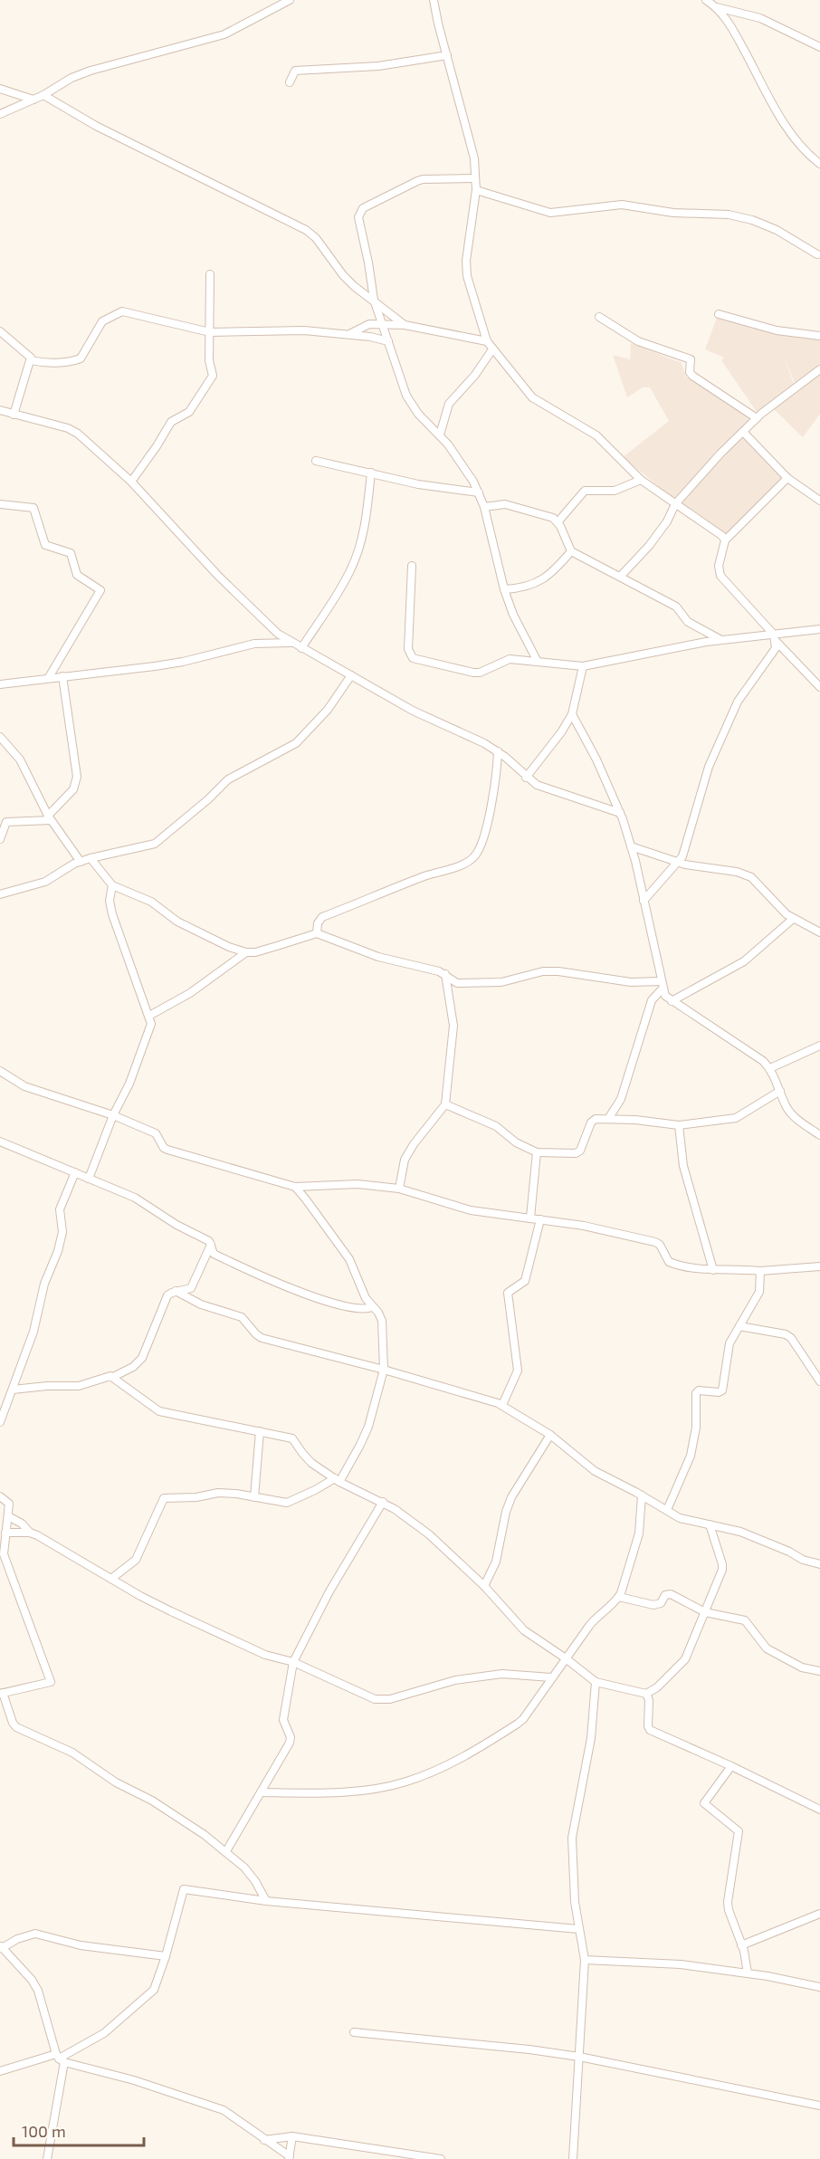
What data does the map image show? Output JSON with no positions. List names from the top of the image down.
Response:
{
  "scale_bar": "100 m"
}
